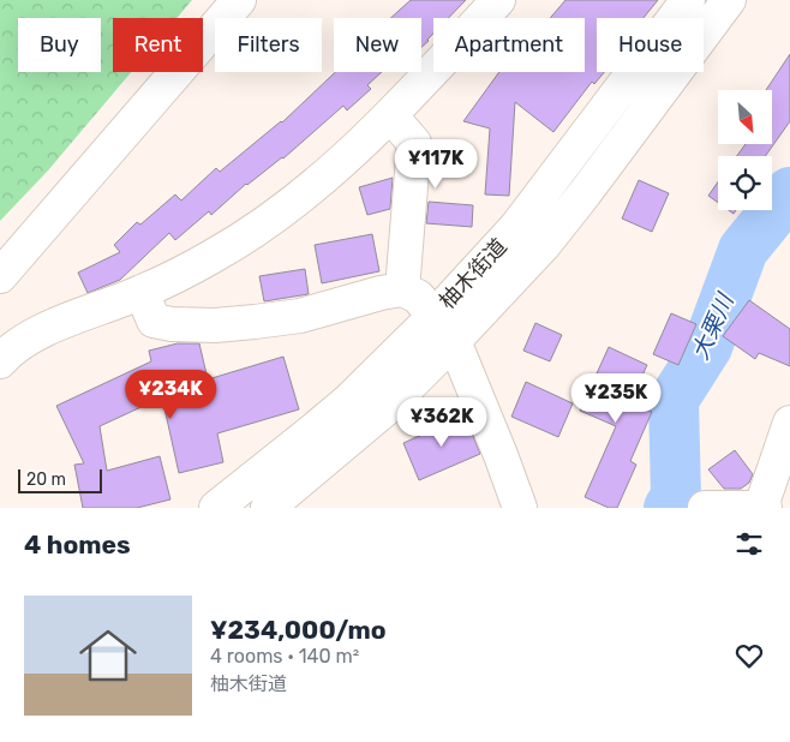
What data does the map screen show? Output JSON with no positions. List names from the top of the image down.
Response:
{
  "streets": {
    "street": ["柚木街道"]
  },
  "water": ["大栗川"],
  "scale_bar": "20 m",
  "north": "bottom right",
  "page": {
    "chip": [
      "Buy",
      "Rent",
      "Filters",
      "New",
      "Apartment",
      "House"
    ],
    "price": [
      "¥117K",
      "¥234K",
      "¥235K",
      "¥362K"
    ],
    "scale": "20 m",
    "heading": "4 homes",
    "list": [
      {
        "name": "¥234,000/mo",
        "note": "4 rooms · 140 m² · 柚木街道"
      }
    ]
  }
}
